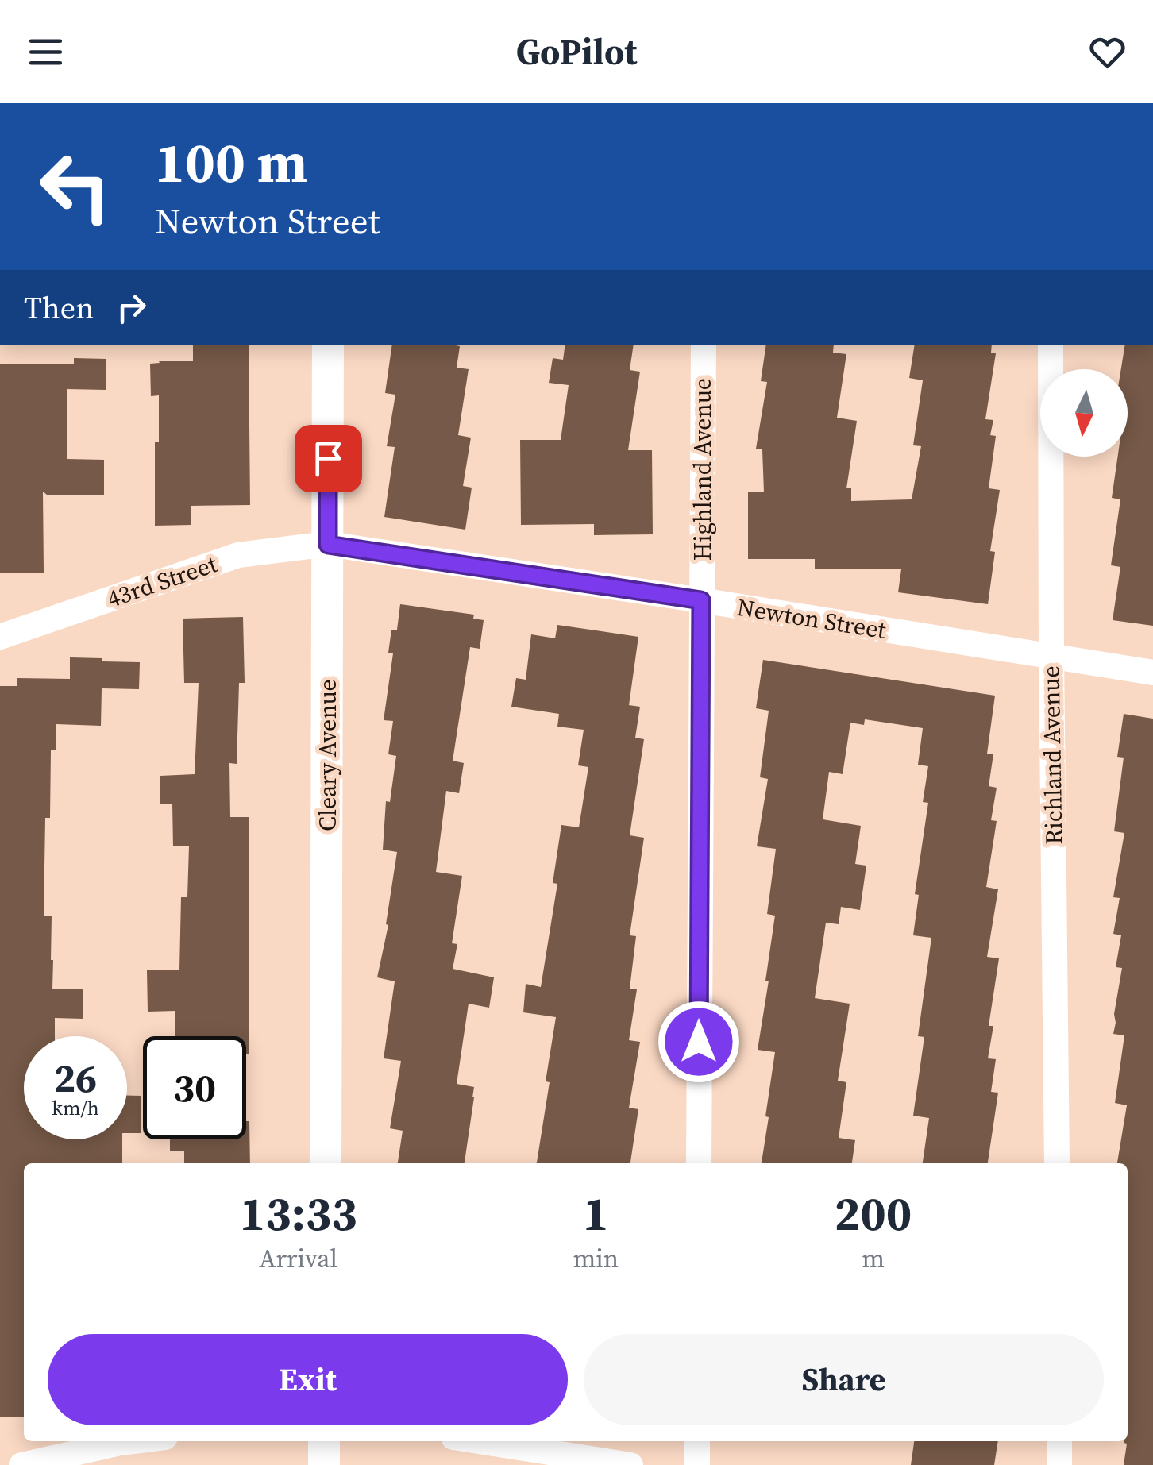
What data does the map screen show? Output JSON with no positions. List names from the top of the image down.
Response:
{
  "streets": {
    "street": [
      "Highland Avenue",
      "43rd Street",
      "Newton Street",
      "Cleary Avenue",
      "Richland Avenue"
    ]
  },
  "crossings": [
    ["Highland Avenue", "Newton Street"],
    ["43rd Street", "Newton Street"],
    ["43rd Street", "Cleary Avenue"],
    ["Newton Street", "Cleary Avenue"],
    ["Newton Street", "Richland Avenue"]
  ],
  "north": "bottom",
  "page": {
    "header": "GoPilot",
    "turn": ["100 m", "Newton Street"],
    "then": "Then",
    "speed": "26 km/h",
    "limit": "30",
    "eta": [
      "13:33",
      "Arrival",
      "1",
      "min",
      "200",
      "m"
    ],
    "buttons": ["Exit", "Share"]
  }
}
